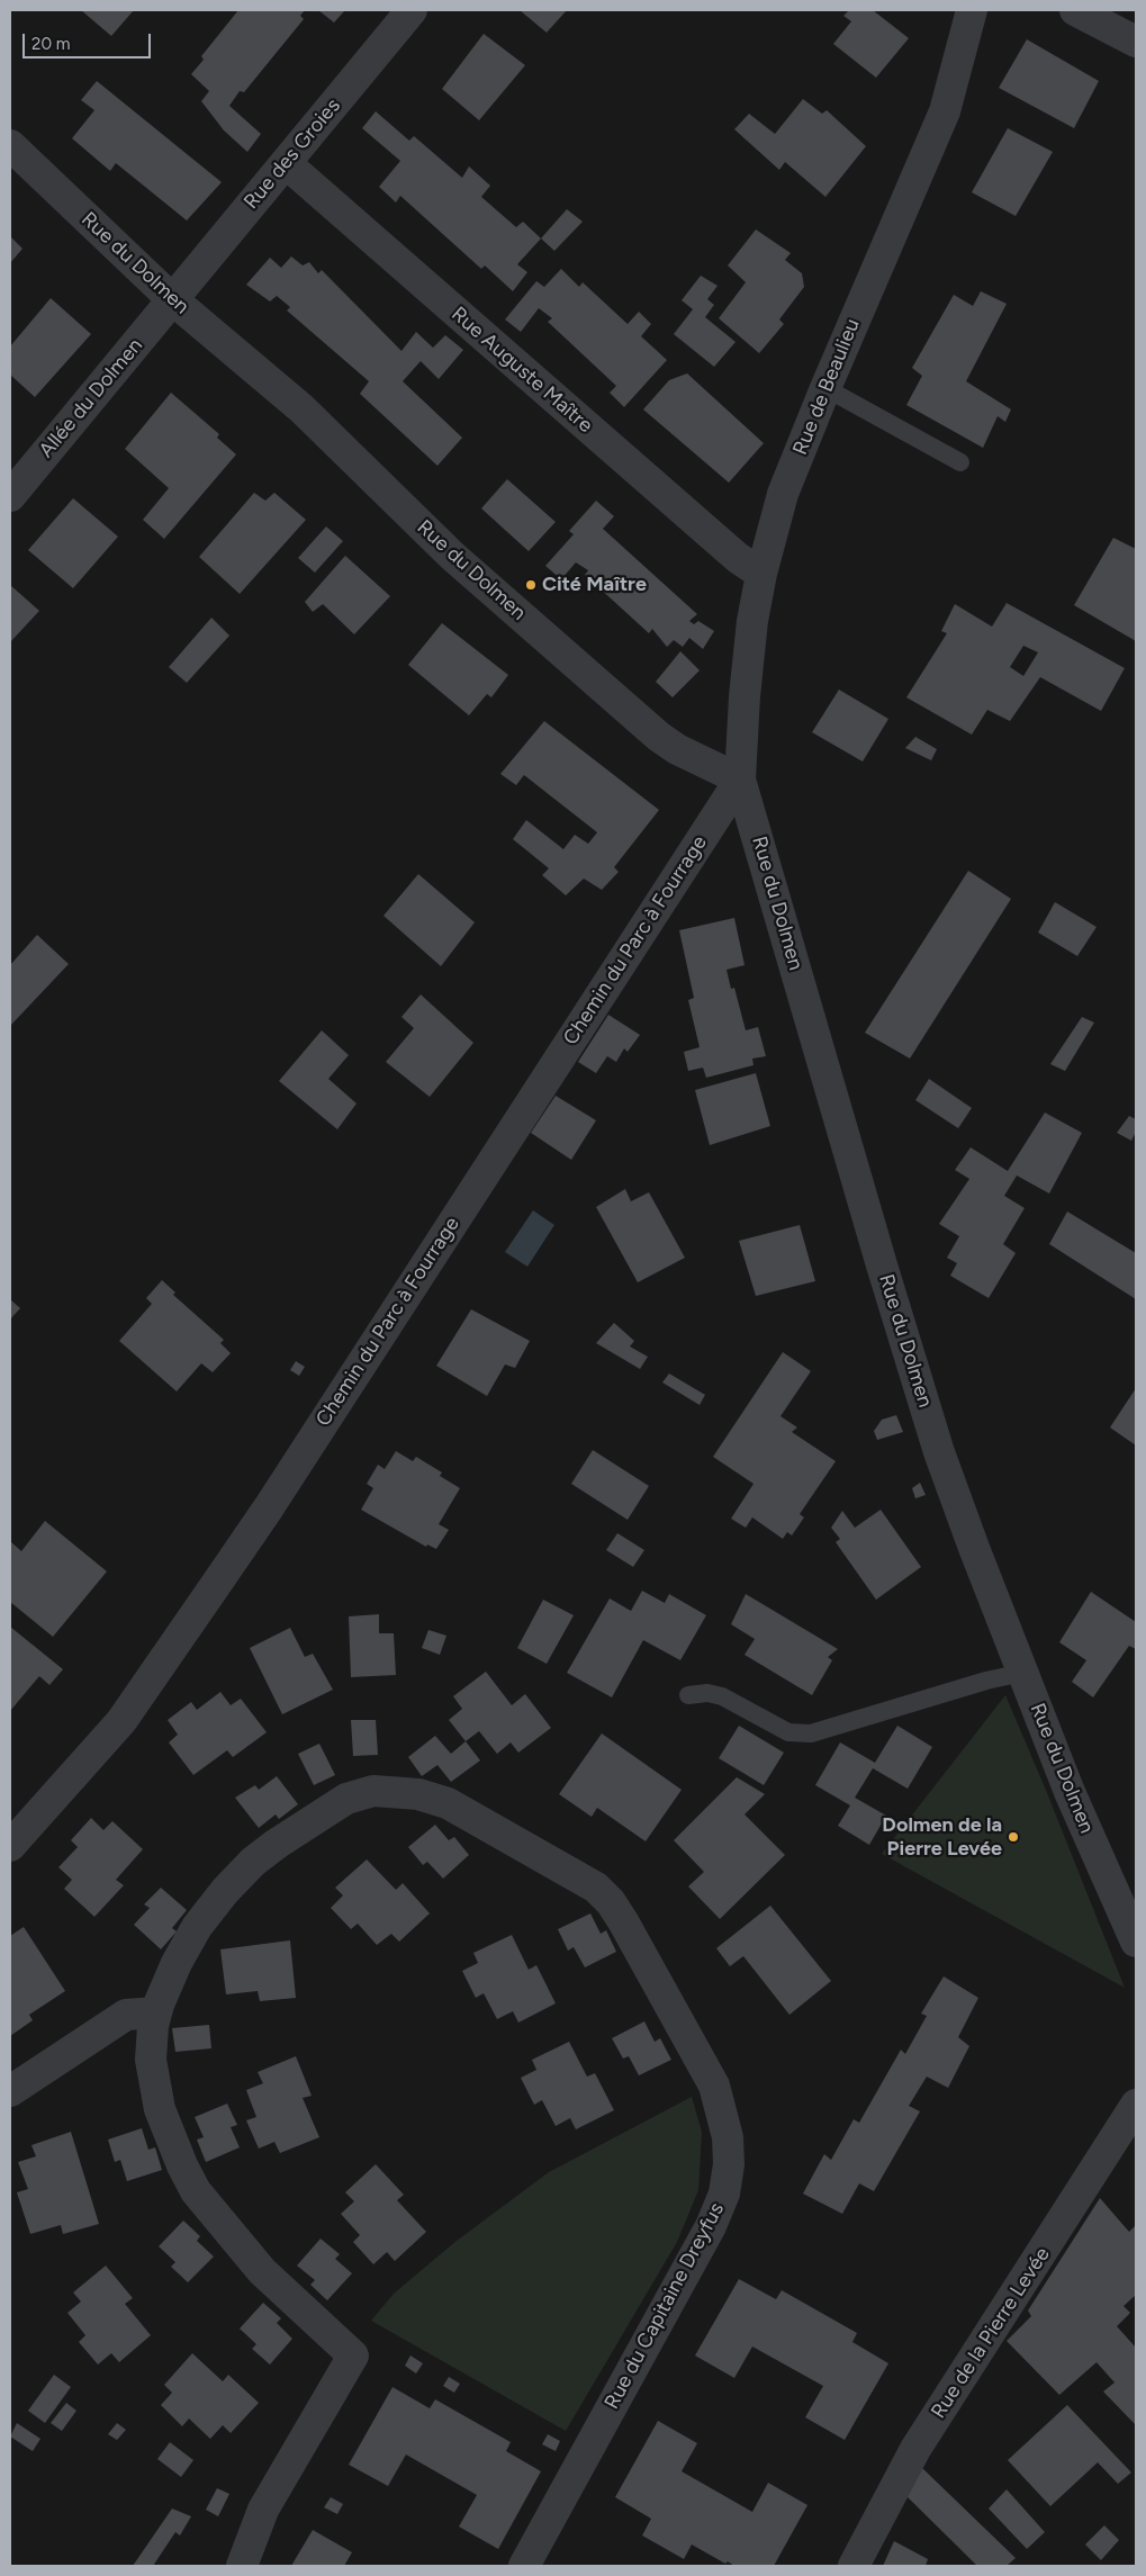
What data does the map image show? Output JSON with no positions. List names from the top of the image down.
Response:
{
  "streets": {
    "street": [
      "Rue des Groies",
      "Rue du Dolmen",
      "Rue Auguste Maître",
      "Rue de Beaulieu",
      "Allée du Dolmen",
      "Chemin du Parc à Fourrage",
      "Rue du Capitaine Dreyfus",
      "Rue de la Pierre Levée"
    ]
  },
  "crossings": [
    ["Rue des Groies", "Rue du Dolmen"],
    ["Rue des Groies", "Rue Auguste Maître"],
    ["Rue des Groies", "Allée du Dolmen"],
    ["Rue du Dolmen", "Rue de Beaulieu"],
    ["Rue du Dolmen", "Allée du Dolmen"],
    ["Rue du Dolmen", "Chemin du Parc à Fourrage"],
    ["Rue Auguste Maître", "Rue de Beaulieu"],
    ["Rue de Beaulieu", "Chemin du Parc à Fourrage"]
  ],
  "places": ["Cité Maître", "Dolmen de la Pierre Levée"],
  "scale_bar": "20 m"
}
